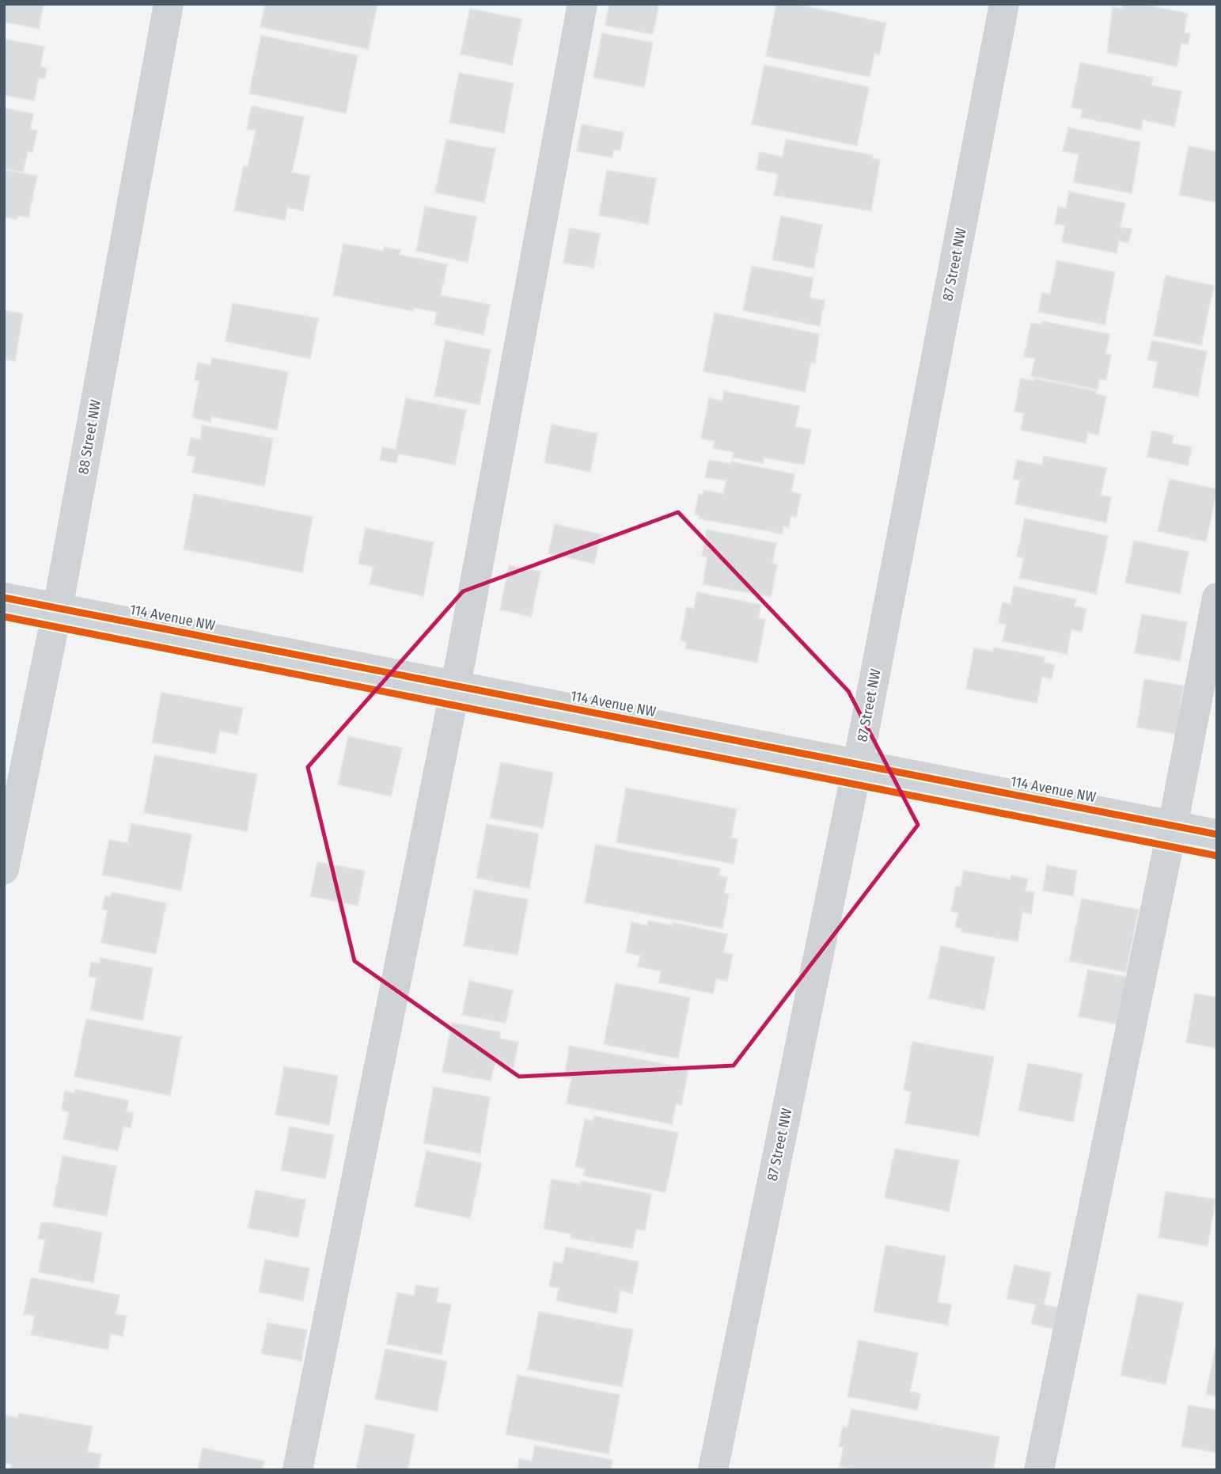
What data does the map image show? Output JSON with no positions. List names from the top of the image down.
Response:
{
  "streets": {
    "street": ["87 Street NW", "88 Street NW", "114 Avenue NW"]
  },
  "crossings": [
    ["87 Street NW", "114 Avenue NW"],
    ["88 Street NW", "114 Avenue NW"]
  ]
}
